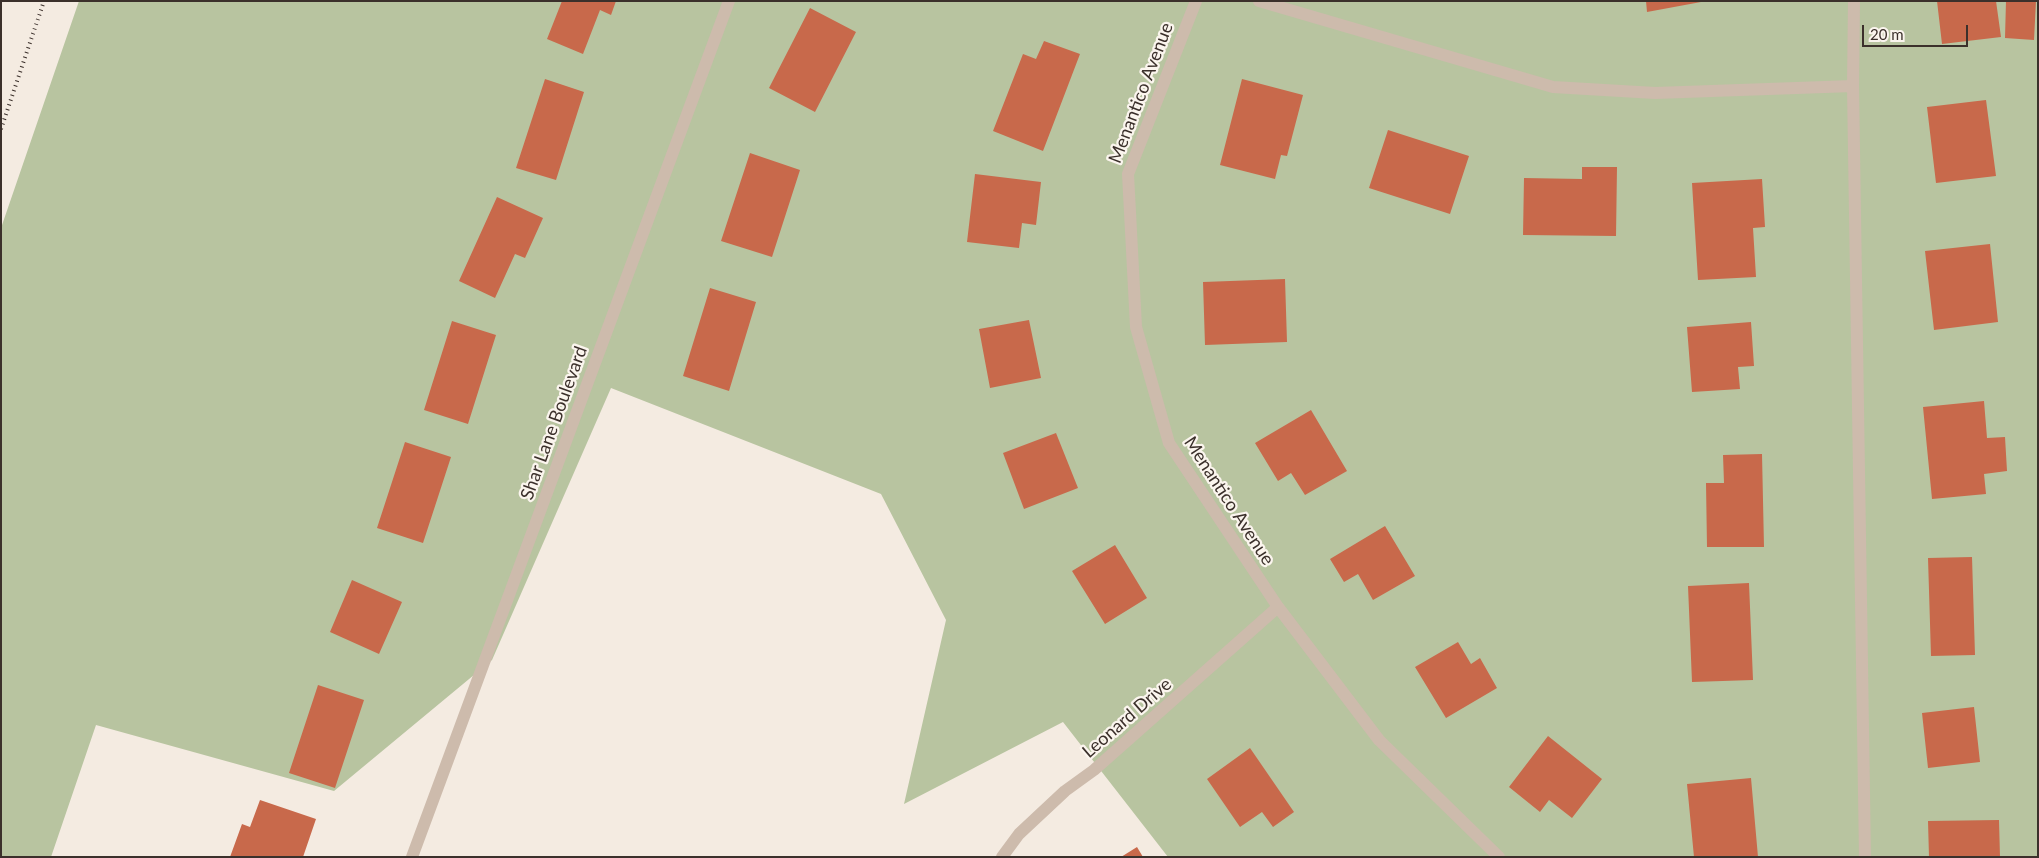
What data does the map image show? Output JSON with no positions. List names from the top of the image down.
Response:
{
  "streets": {
    "street": ["Menantico Avenue", "Shar Lane Boulevard", "Leonard Drive"]
  },
  "crossings": [
    ["Menantico Avenue", "Leonard Drive"]
  ],
  "scale_bar": "20 m"
}
